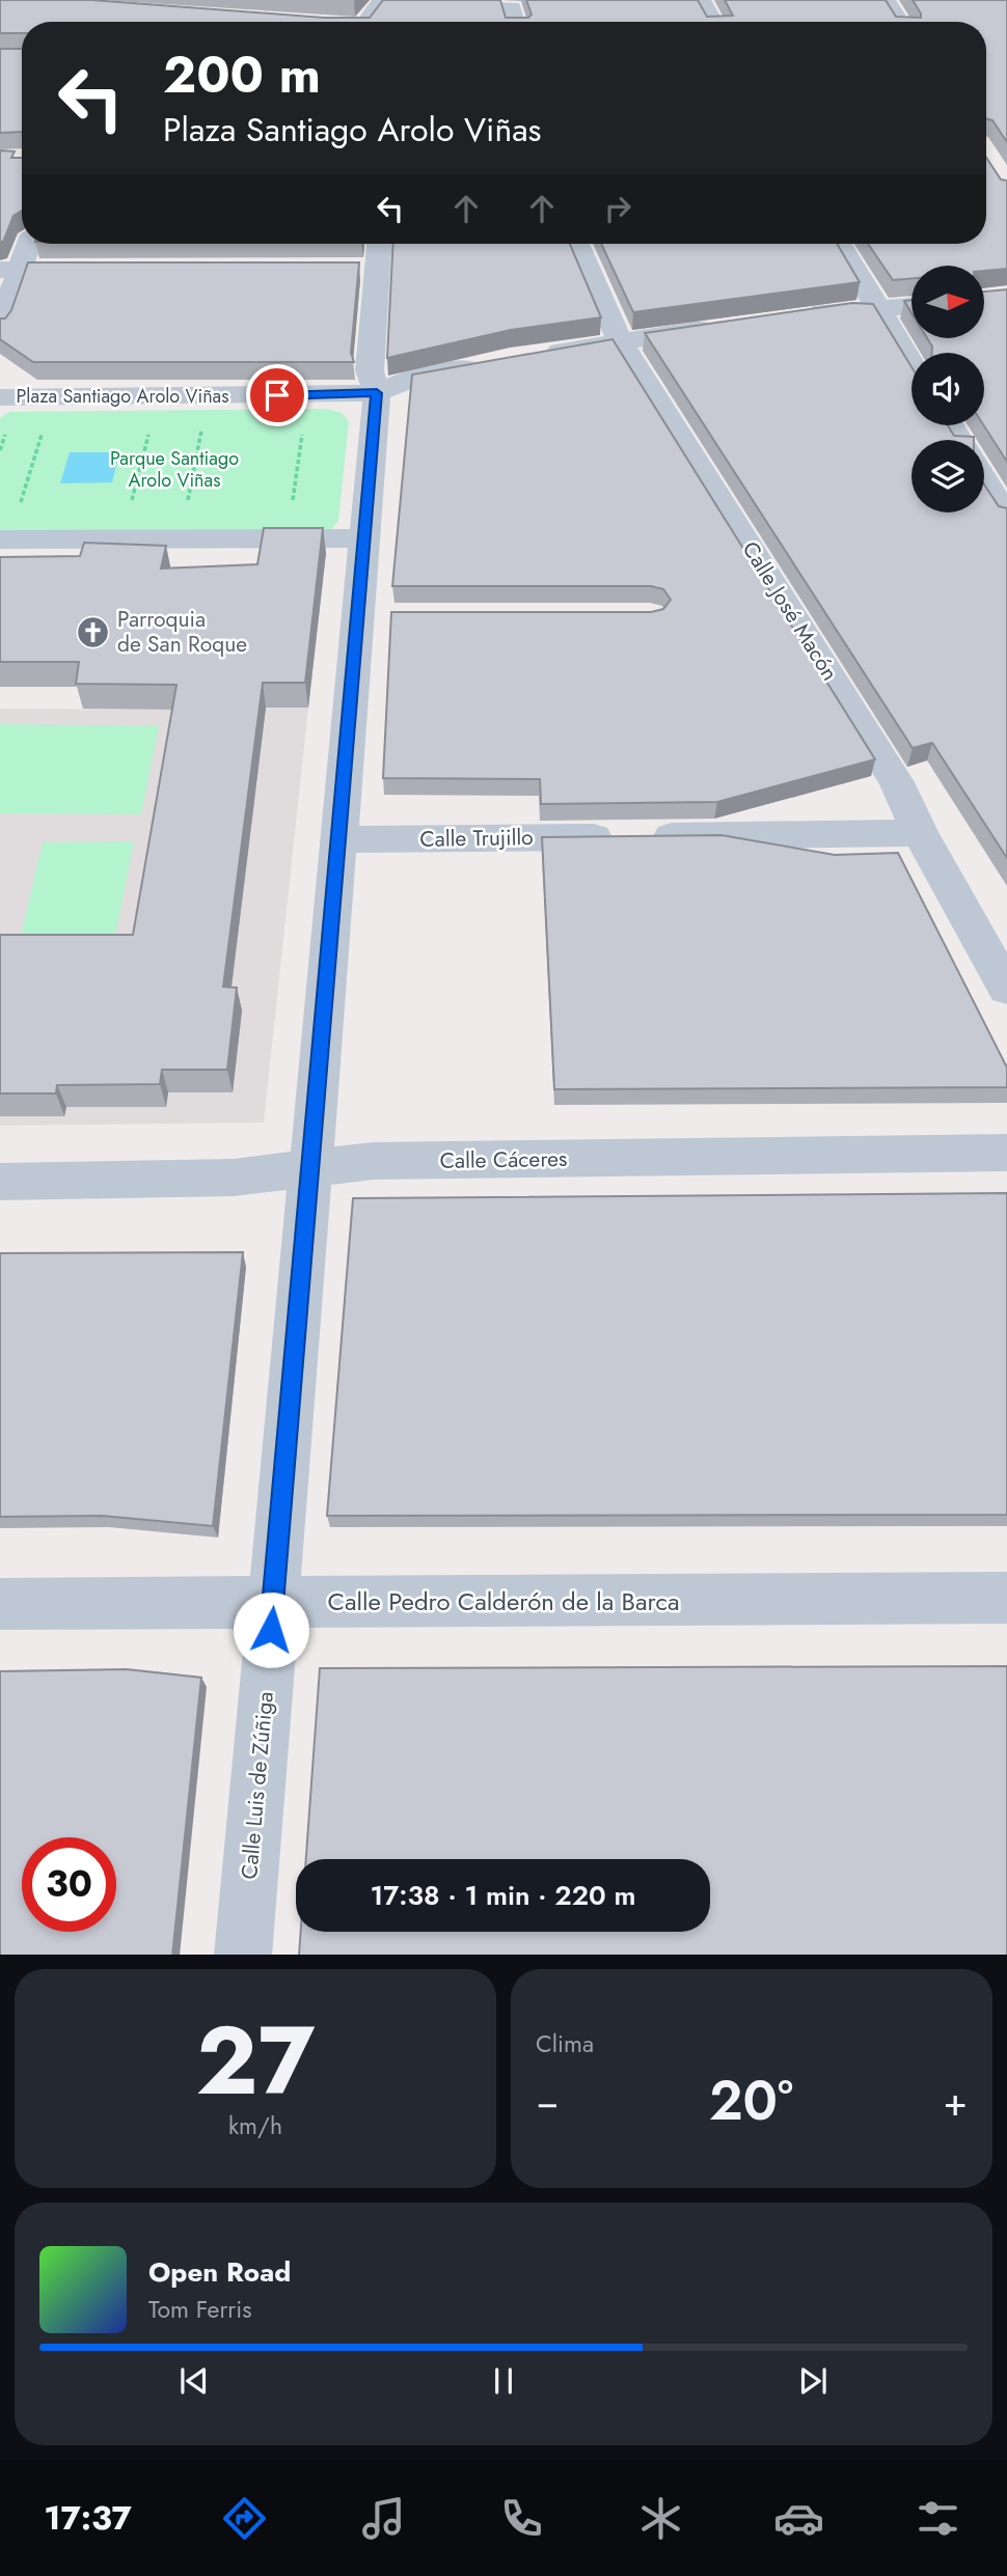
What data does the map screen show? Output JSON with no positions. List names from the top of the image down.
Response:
{
  "streets": {
    "street": [
      "Plaza Santiago Arolo Viñas",
      "Calle José Macón",
      "Calle Trujillo",
      "Calle Cáceres",
      "Calle Pedro Calderón de la Barca",
      "Calle Luis de Zúñiga"
    ]
  },
  "crossings": [
    ["Plaza Santiago Arolo Viñas", "Calle Luis de Zúñiga"],
    ["Calle José Macón", "Calle Trujillo"],
    ["Calle Trujillo", "Calle Luis de Zúñiga"],
    ["Calle Cáceres", "Calle Luis de Zúñiga"],
    ["Calle Pedro Calderón de la Barca", "Calle Luis de Zúñiga"]
  ],
  "parks": ["Parque Santiago Arolo Viñas"],
  "places": {
    "church": ["Parroquia de San Roque"]
  },
  "north": "right",
  "page": {
    "turn": ["200 m", "Plaza Santiago Arolo Viñas"],
    "limit": "30",
    "trip": "17:38 · 1 min · 220 m",
    "tile": [
      ["27", "km/h"],
      "Clima"
    ],
    "heat": ["−", "20°", "+"],
    "song": ["Open Road", "Tom Ferris"],
    "tabs": "17:37"
  }
}
